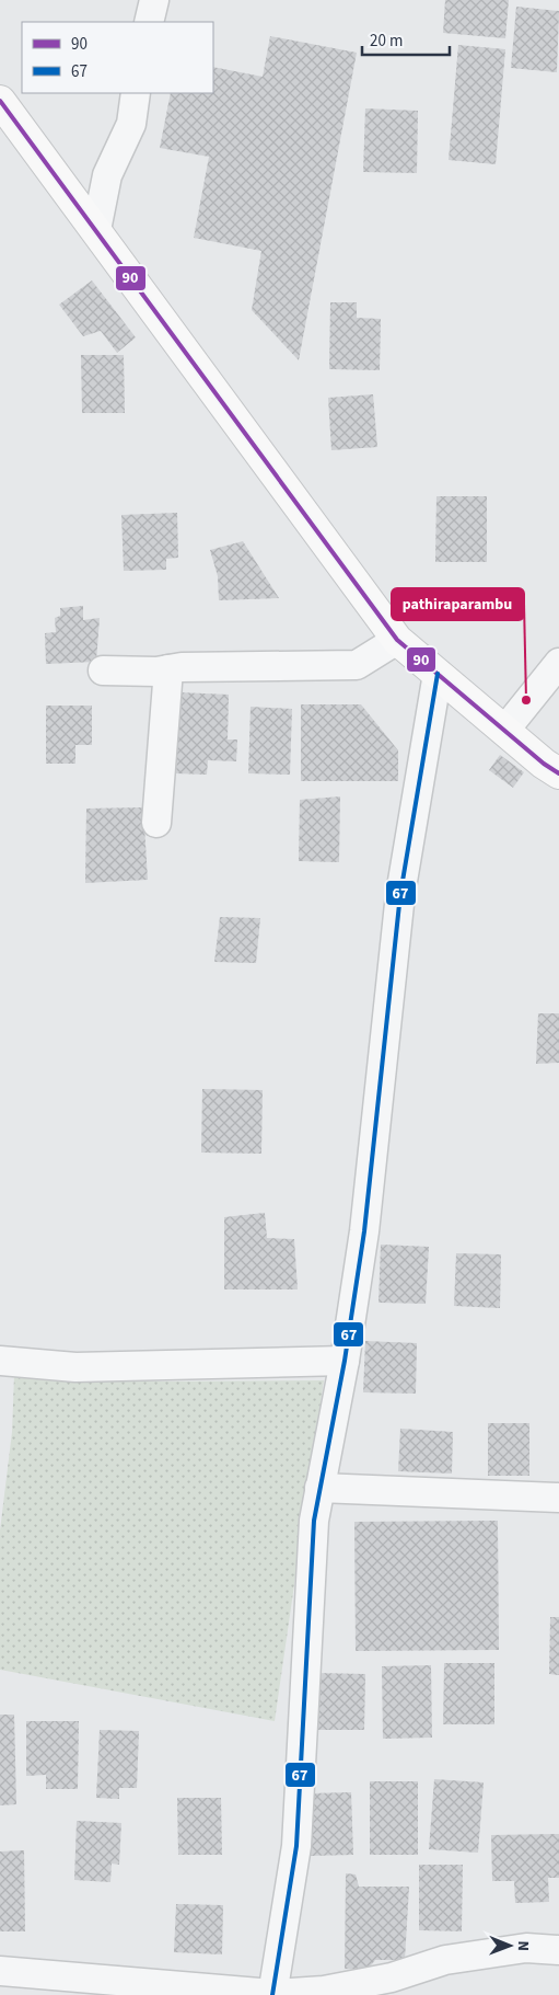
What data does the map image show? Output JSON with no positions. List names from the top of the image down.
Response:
{
  "places": ["pathiraparambu"],
  "lines": ["transit line 90", "transit line 67"],
  "legend": ["90", "67"],
  "scale_bar": "20 m",
  "north": "right"
}
